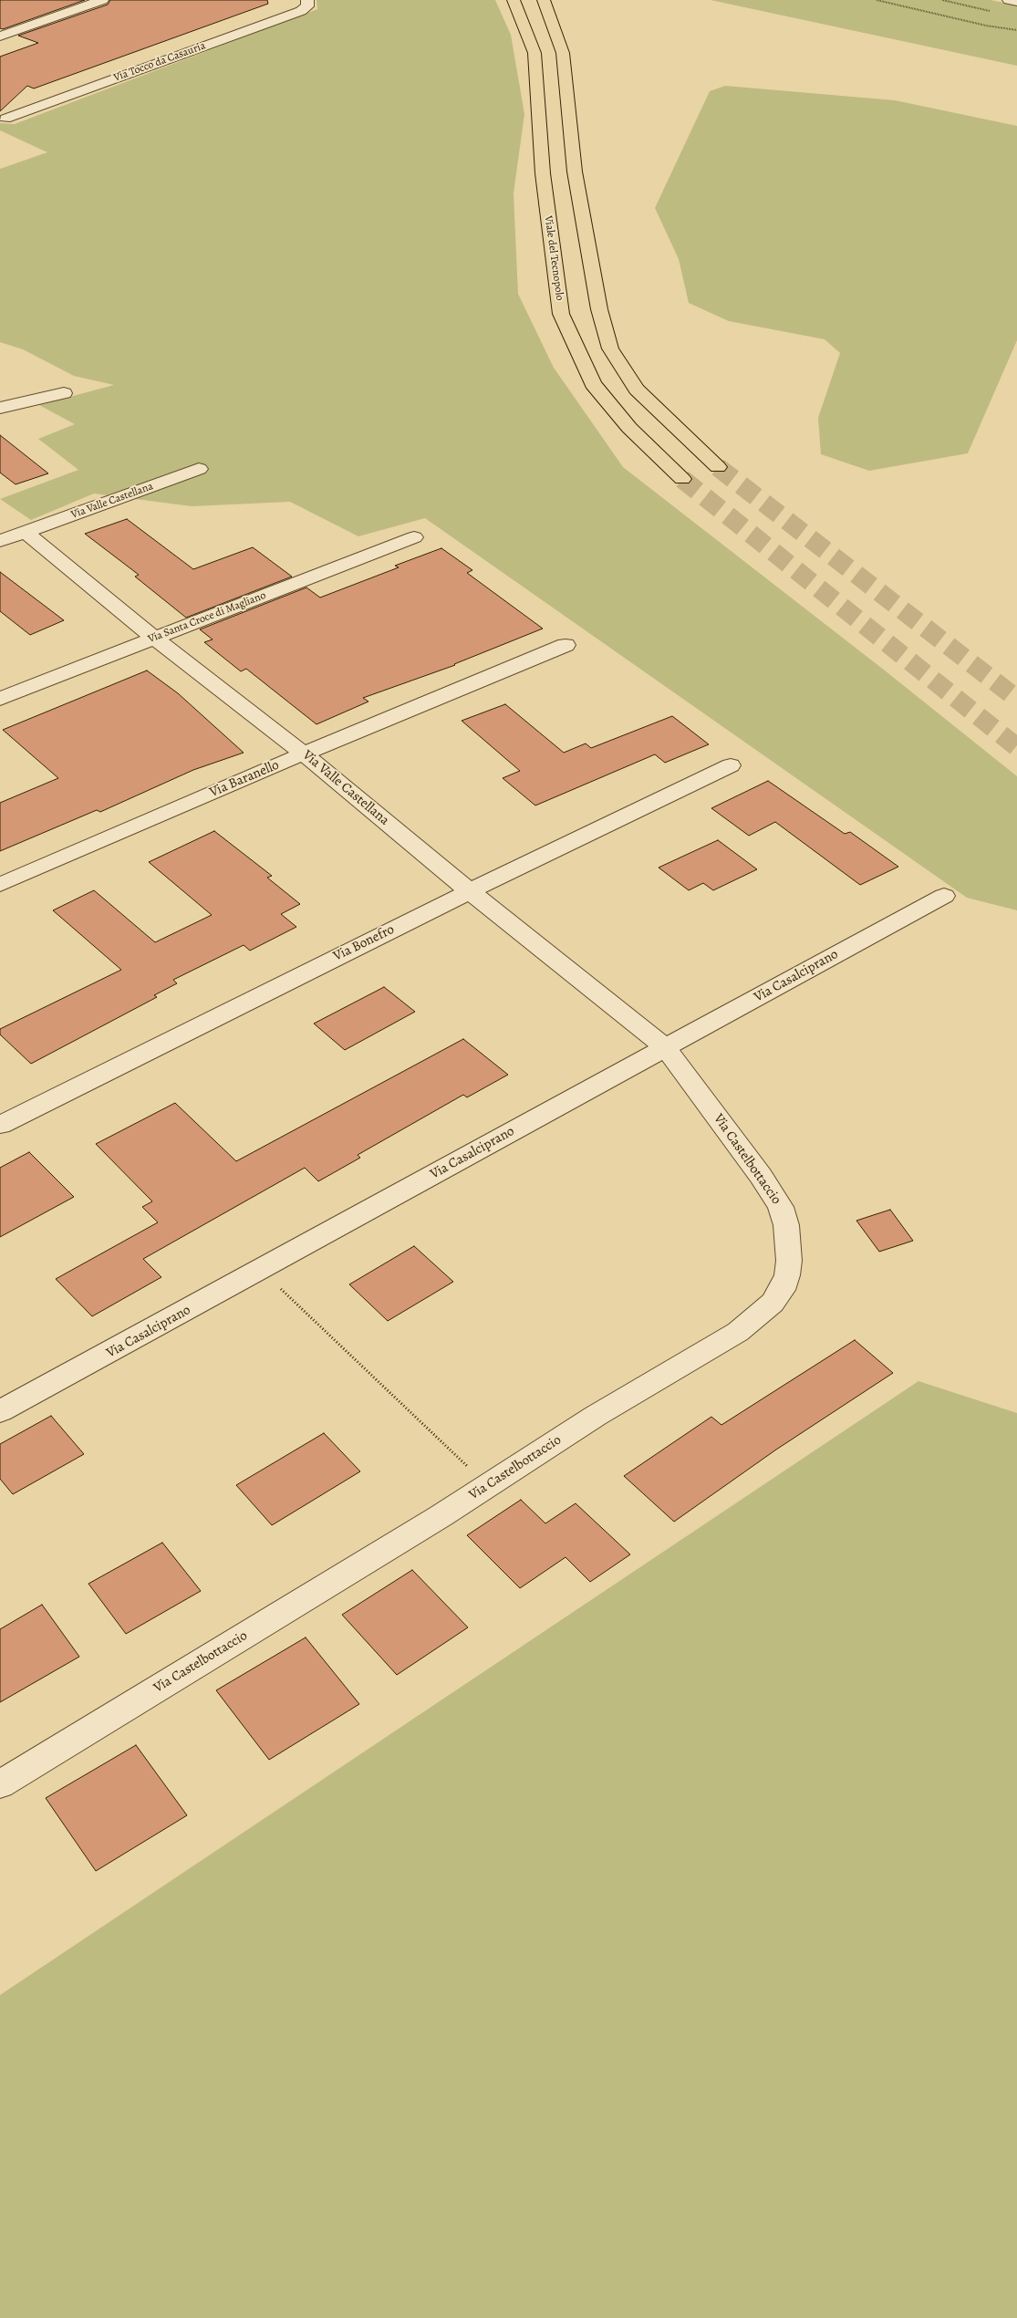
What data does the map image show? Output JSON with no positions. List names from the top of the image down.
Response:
{
  "streets": {
    "highway": ["Viale del Tecnopolo"],
    "street": [
      "Via Tocco da Casauria",
      "Via Valle Castellana",
      "Via Santa Croce di Magliano",
      "Via Baranello",
      "Via Bonefro",
      "Via Casalciprano",
      "Via Castelbottaccio"
    ]
  },
  "crossings": [
    ["Via Valle Castellana", "Via Santa Croce di Magliano"],
    ["Via Valle Castellana", "Via Baranello"],
    ["Via Valle Castellana", "Via Bonefro"],
    ["Via Valle Castellana", "Via Casalciprano"],
    ["Via Valle Castellana", "Via Castelbottaccio"],
    ["Via Casalciprano", "Via Castelbottaccio"]
  ]
}
